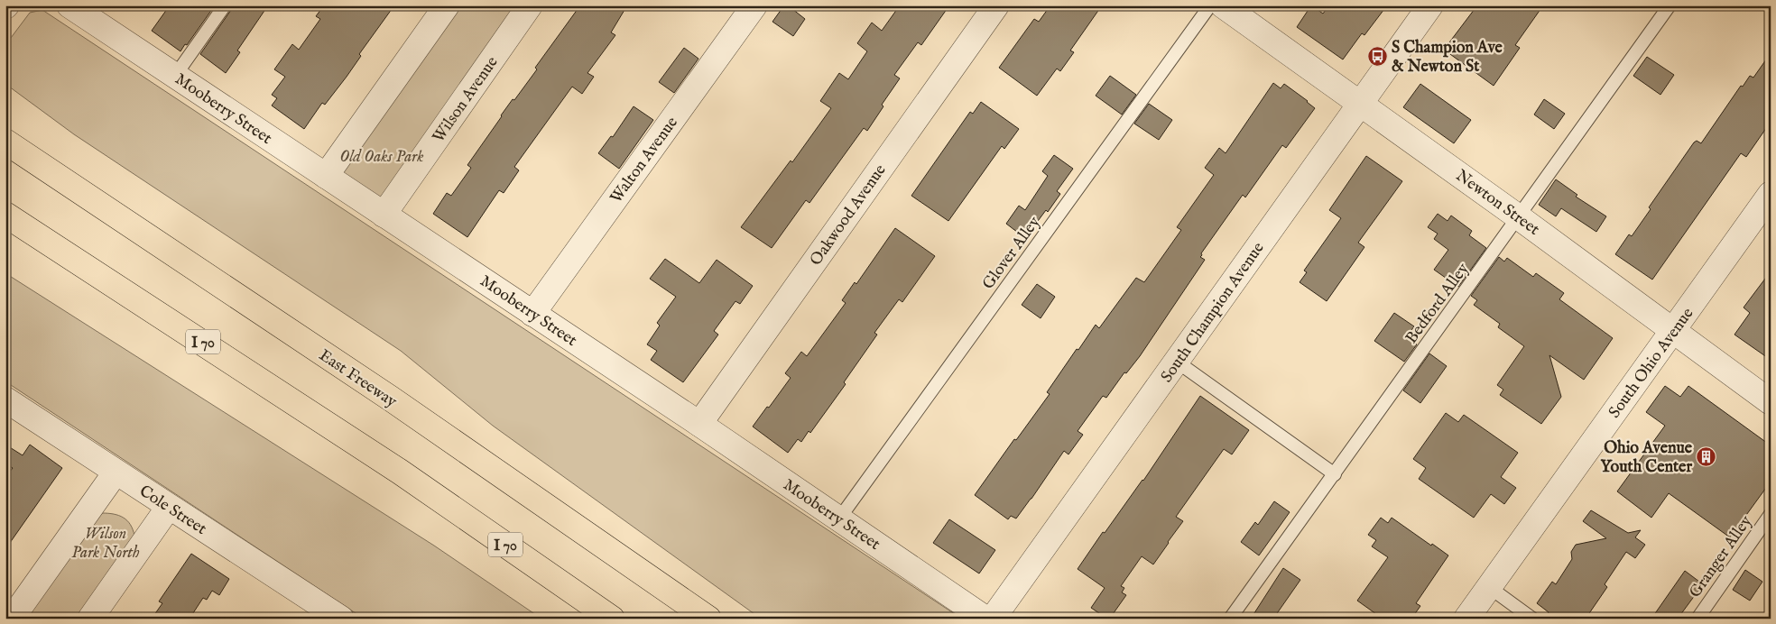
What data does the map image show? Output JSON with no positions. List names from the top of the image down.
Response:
{
  "streets": {
    "highway": ["I 70", "East Freeway"],
    "street": [
      "Wilson Avenue",
      "Mooberry Street",
      "Walton Avenue",
      "Newton Street",
      "Oakwood Avenue",
      "South Champion Avenue",
      "South Ohio Avenue",
      "Cole Street"
    ],
    "lane": ["Glover Alley", "Bedford Alley", "Granger Alley"]
  },
  "crossings": [
    ["Wilson Avenue", "Mooberry Street"],
    ["Mooberry Street", "Walton Avenue"],
    ["Mooberry Street", "Oakwood Avenue"],
    ["Mooberry Street", "Glover Alley"],
    ["Newton Street", "Bedford Alley"],
    ["Newton Street", "South Champion Avenue"],
    ["Newton Street", "South Ohio Avenue"]
  ],
  "parks": ["Old Oaks Park", "Wilson Park North"],
  "places": {
    "bus stop": ["S Champion Ave & Newton St"],
    "building": ["Ohio Avenue Youth Center"]
  }
}
